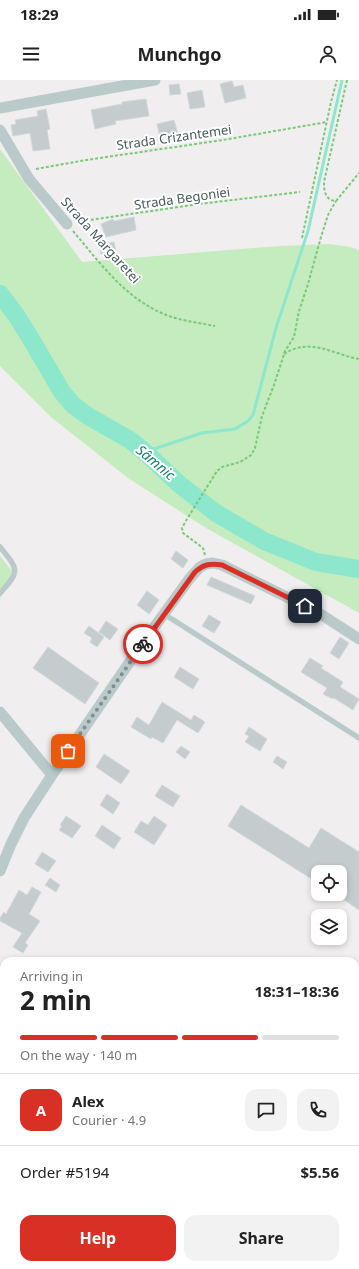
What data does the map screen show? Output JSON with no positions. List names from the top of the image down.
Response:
{
  "streets": {
    "street": ["Strada Margaretei"],
    "path": ["Strada Crizantemei", "Strada Begoniei"]
  },
  "crossings": [
    ["Strada Crizantemei", "Strada Margaretei"],
    ["Strada Begoniei", "Strada Margaretei"]
  ],
  "water": ["Sâmnic"],
  "page": {
    "status": "18:29",
    "header": "Munchgo",
    "heading": ["2 min", "Arriving in", "18:31–18:36"],
    "panel": [
      "Alex",
      "Courier · 4.9",
      "Order #5194",
      "$5.56"
    ],
    "bar": "On the way · 140 m",
    "round": "A",
    "buttons": ["Help", "Share"]
  }
}
